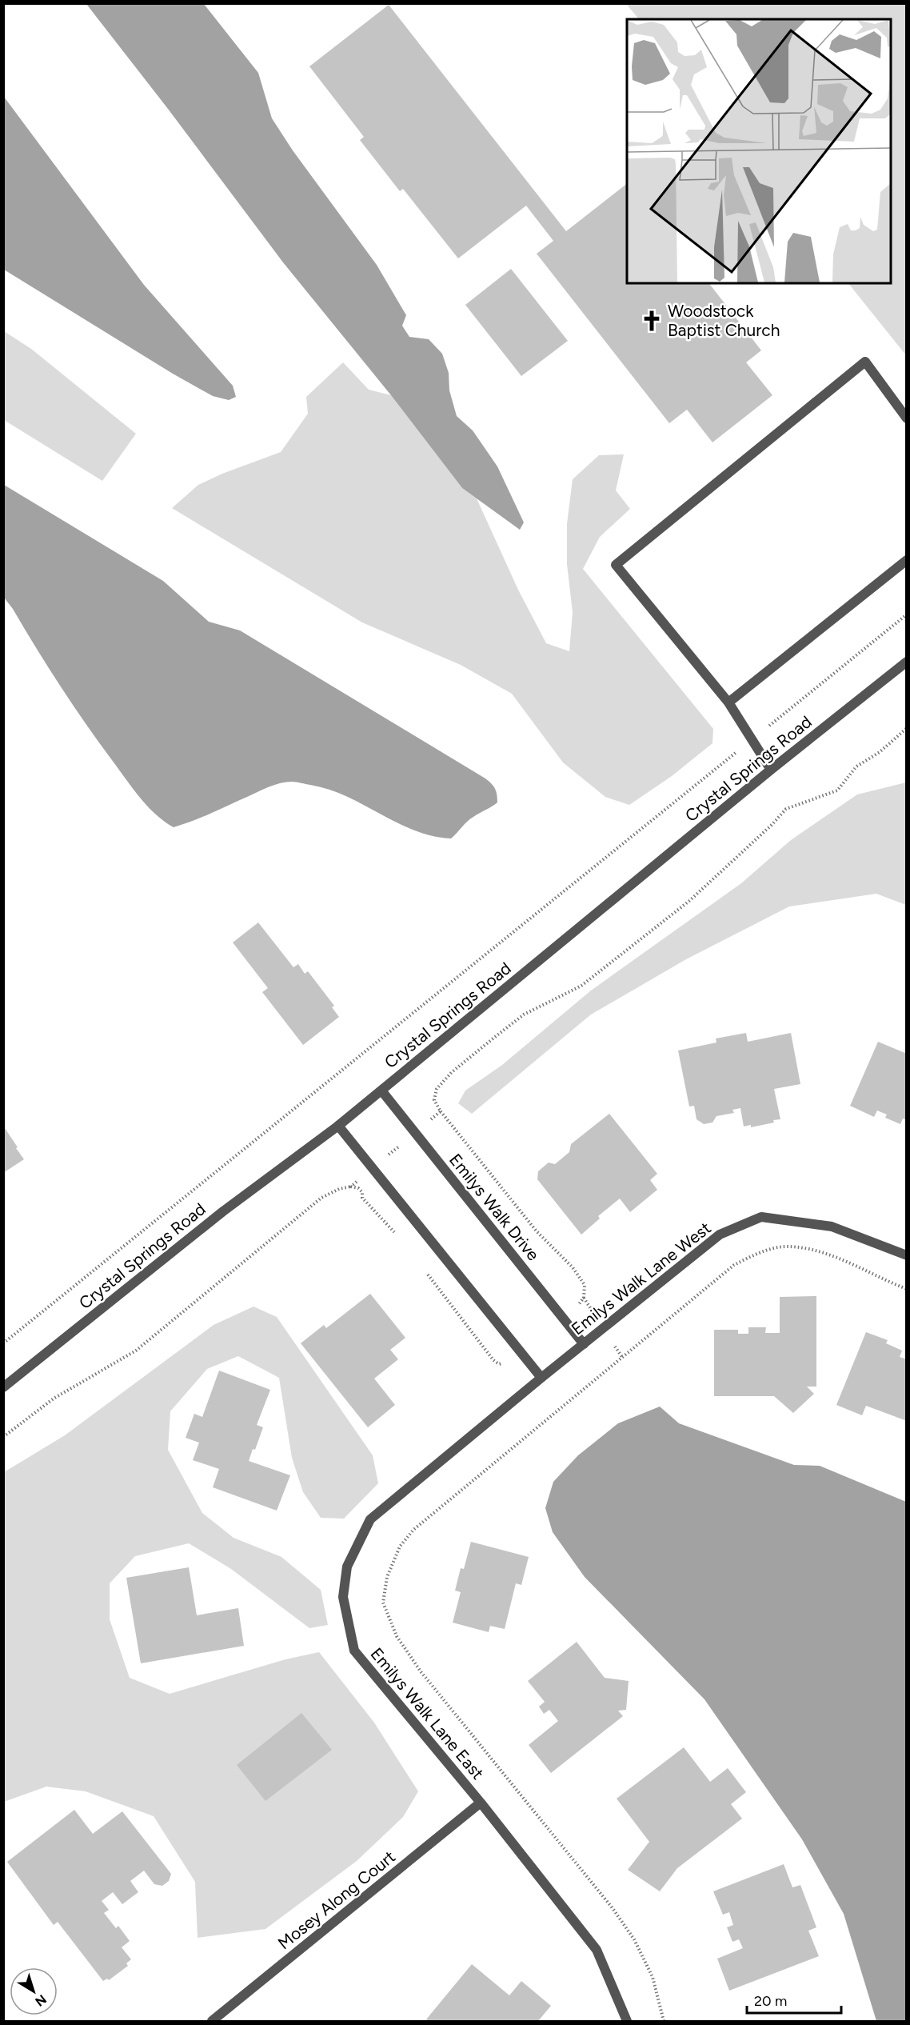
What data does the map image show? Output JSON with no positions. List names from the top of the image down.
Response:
{
  "streets": {
    "street": [
      "Crystal Springs Road",
      "Emilys Walk Drive",
      "Emilys Walk Lane West",
      "Emilys Walk Lane East",
      "Mosey Along Court"
    ]
  },
  "crossings": [
    ["Crystal Springs Road", "Emilys Walk Drive"],
    ["Emilys Walk Drive", "Emilys Walk Lane West"],
    ["Emilys Walk Lane West", "Emilys Walk Lane East"],
    ["Emilys Walk Lane East", "Mosey Along Court"]
  ],
  "places": {
    "church": ["Woodstock Baptist Church"]
  },
  "scale_bar": "20 m",
  "north": "bottom right"
}
